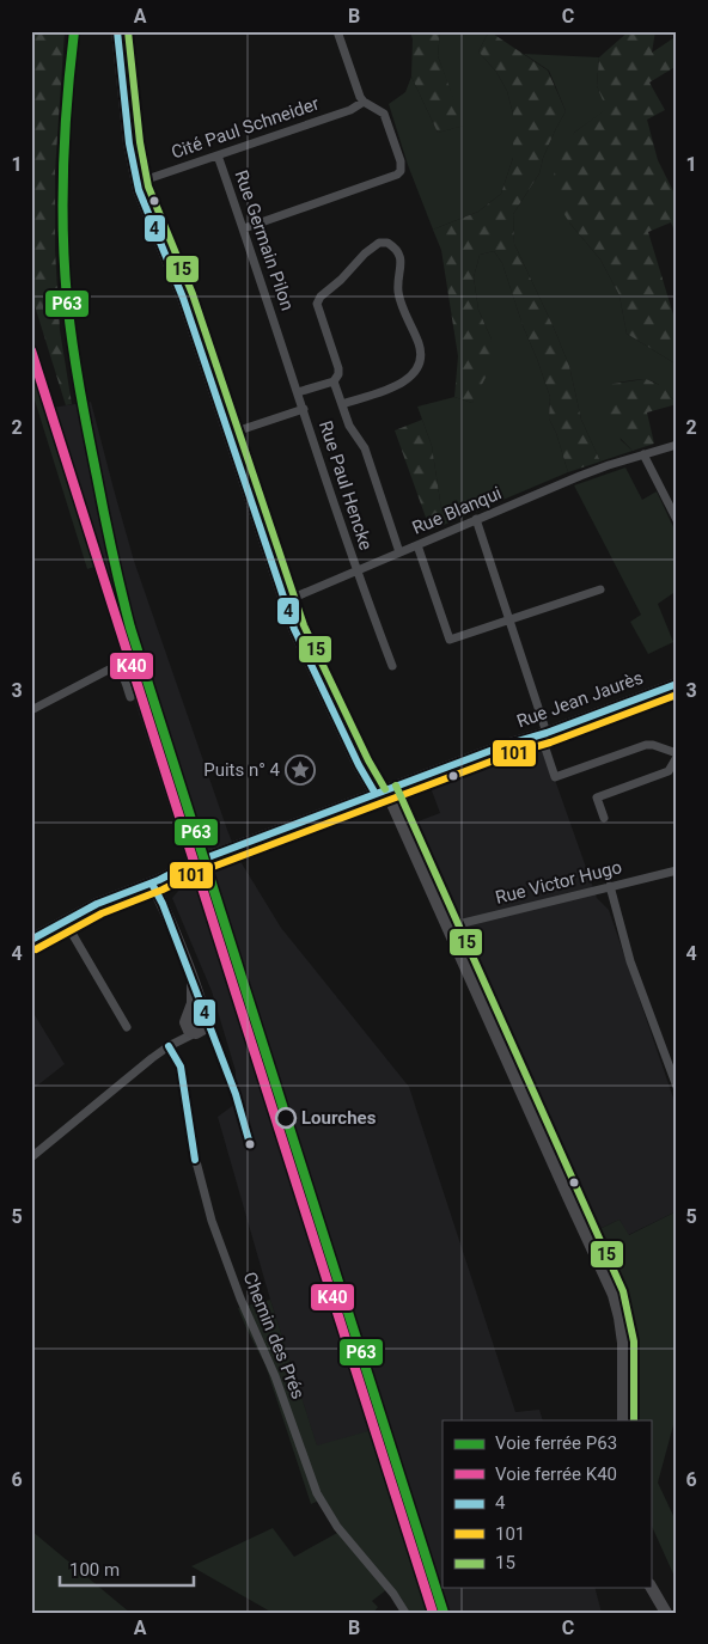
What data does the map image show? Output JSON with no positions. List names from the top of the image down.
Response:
{
  "streets": {
    "street": [
      "Cité Paul Schneider",
      "Rue Germain Pilon",
      "Rue Paul Hencke",
      "Rue Blanqui",
      "Rue Jean Jaurès",
      "Rue Victor Hugo",
      "Chemin des Prés"
    ]
  },
  "crossings": [
    ["Cité Paul Schneider", "Rue Germain Pilon"],
    ["Rue Germain Pilon", "Rue Paul Hencke"],
    ["Rue Paul Hencke", "Rue Blanqui"]
  ],
  "places": {
    "place": ["Puits n° 4"],
    "other": ["Lourches"]
  },
  "lines": [
    "rail line P63",
    "transit line 4",
    "transit line 15",
    "rail line K40",
    "transit line 101"
  ],
  "legend": [
    "Voie ferrée P63",
    "Voie ferrée K40",
    "4",
    "101",
    "15"
  ],
  "scale_bar": "100 m",
  "grid": {
    "columns": ["A", "B", "C"],
    "rows": [
      "1",
      "2",
      "3",
      "4",
      "5",
      "6"
    ]
  }
}
